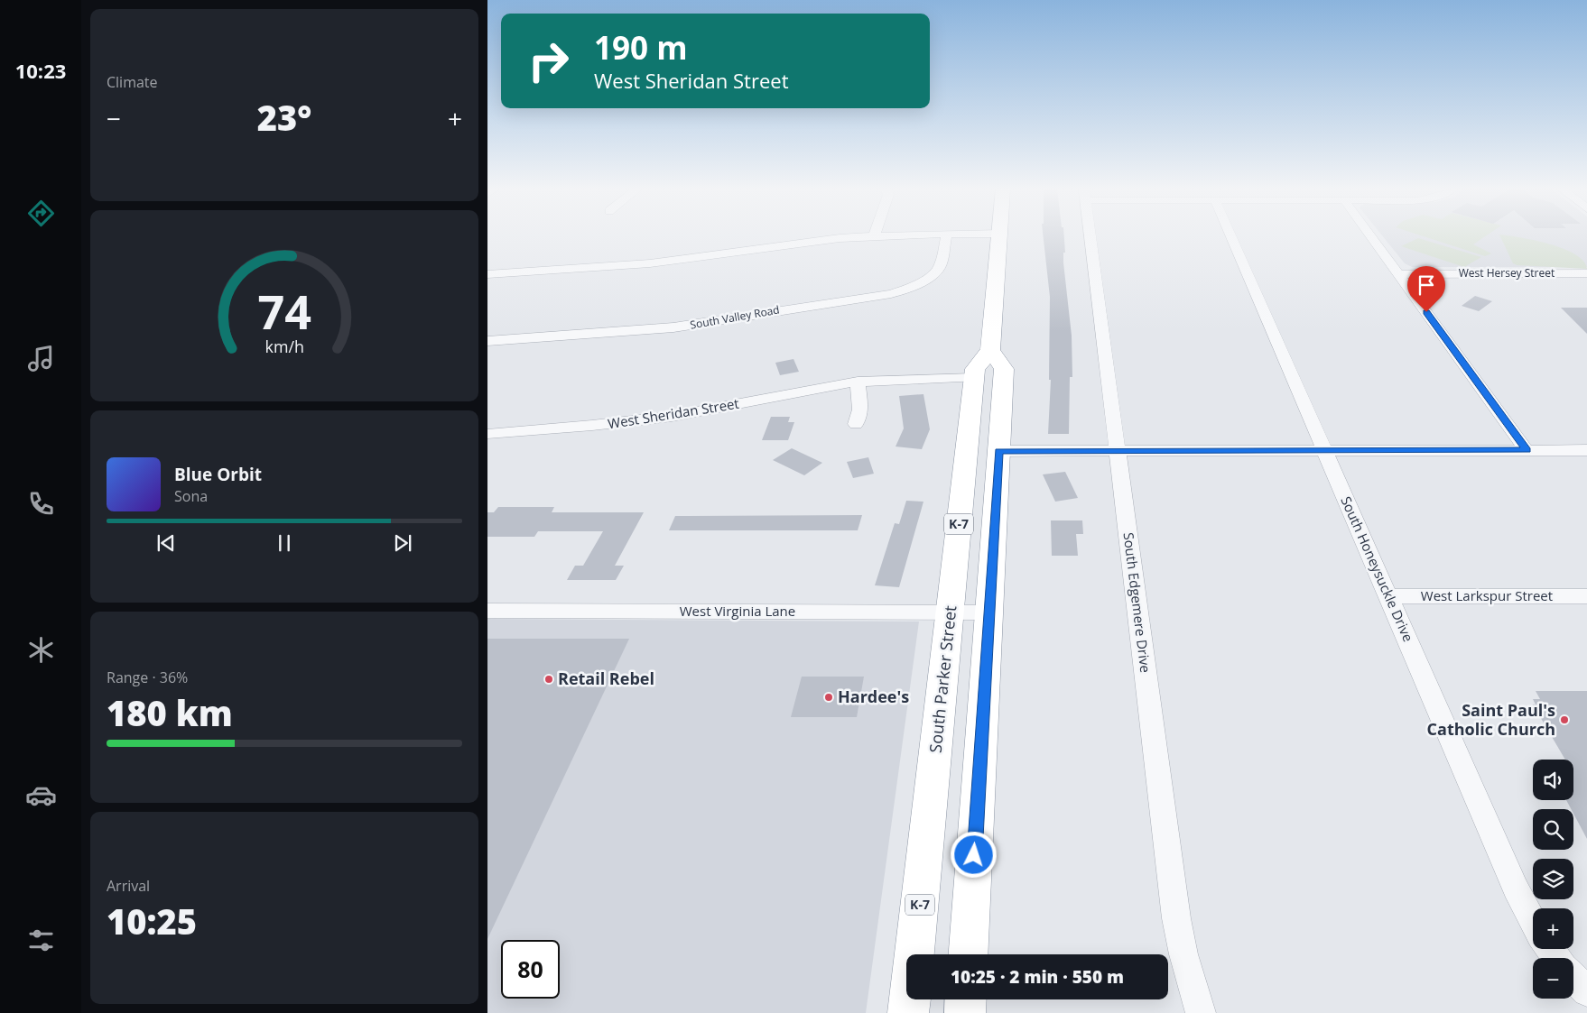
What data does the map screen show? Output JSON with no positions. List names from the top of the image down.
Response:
{
  "streets": {
    "highway": ["K-7", "South Parker Street"],
    "street": [
      "West Hersey Street",
      "South Valley Road",
      "West Sheridan Street",
      "South Honeysuckle Drive",
      "West Larkspur Street",
      "South Edgemere Drive",
      "West Virginia Lane"
    ]
  },
  "crossings": [
    ["West Sheridan Street", "South Parker Street"],
    ["K-7", "West Virginia Lane"],
    ["K-7", "South Parker Street"],
    ["South Honeysuckle Drive", "West Larkspur Street"],
    ["West Virginia Lane", "South Parker Street"]
  ],
  "places": ["Retail Rebel", "Hardee's", "Saint Paul's Catholic Church"],
  "page": {
    "tabs": "10:23",
    "tile": [
      "Climate",
      ["Range · 36%", "180 km"],
      ["Arrival", "10:25"]
    ],
    "turn": ["190 m", "West Sheridan Street"],
    "heat": ["−", "23°", "+"],
    "song": ["Blue Orbit", "Sona"],
    "map_buttons": ["+", "−"],
    "limit": "80",
    "trip": "10:25 · 2 min · 550 m",
    "gauge": ["74", "km/h"]
  }
}
